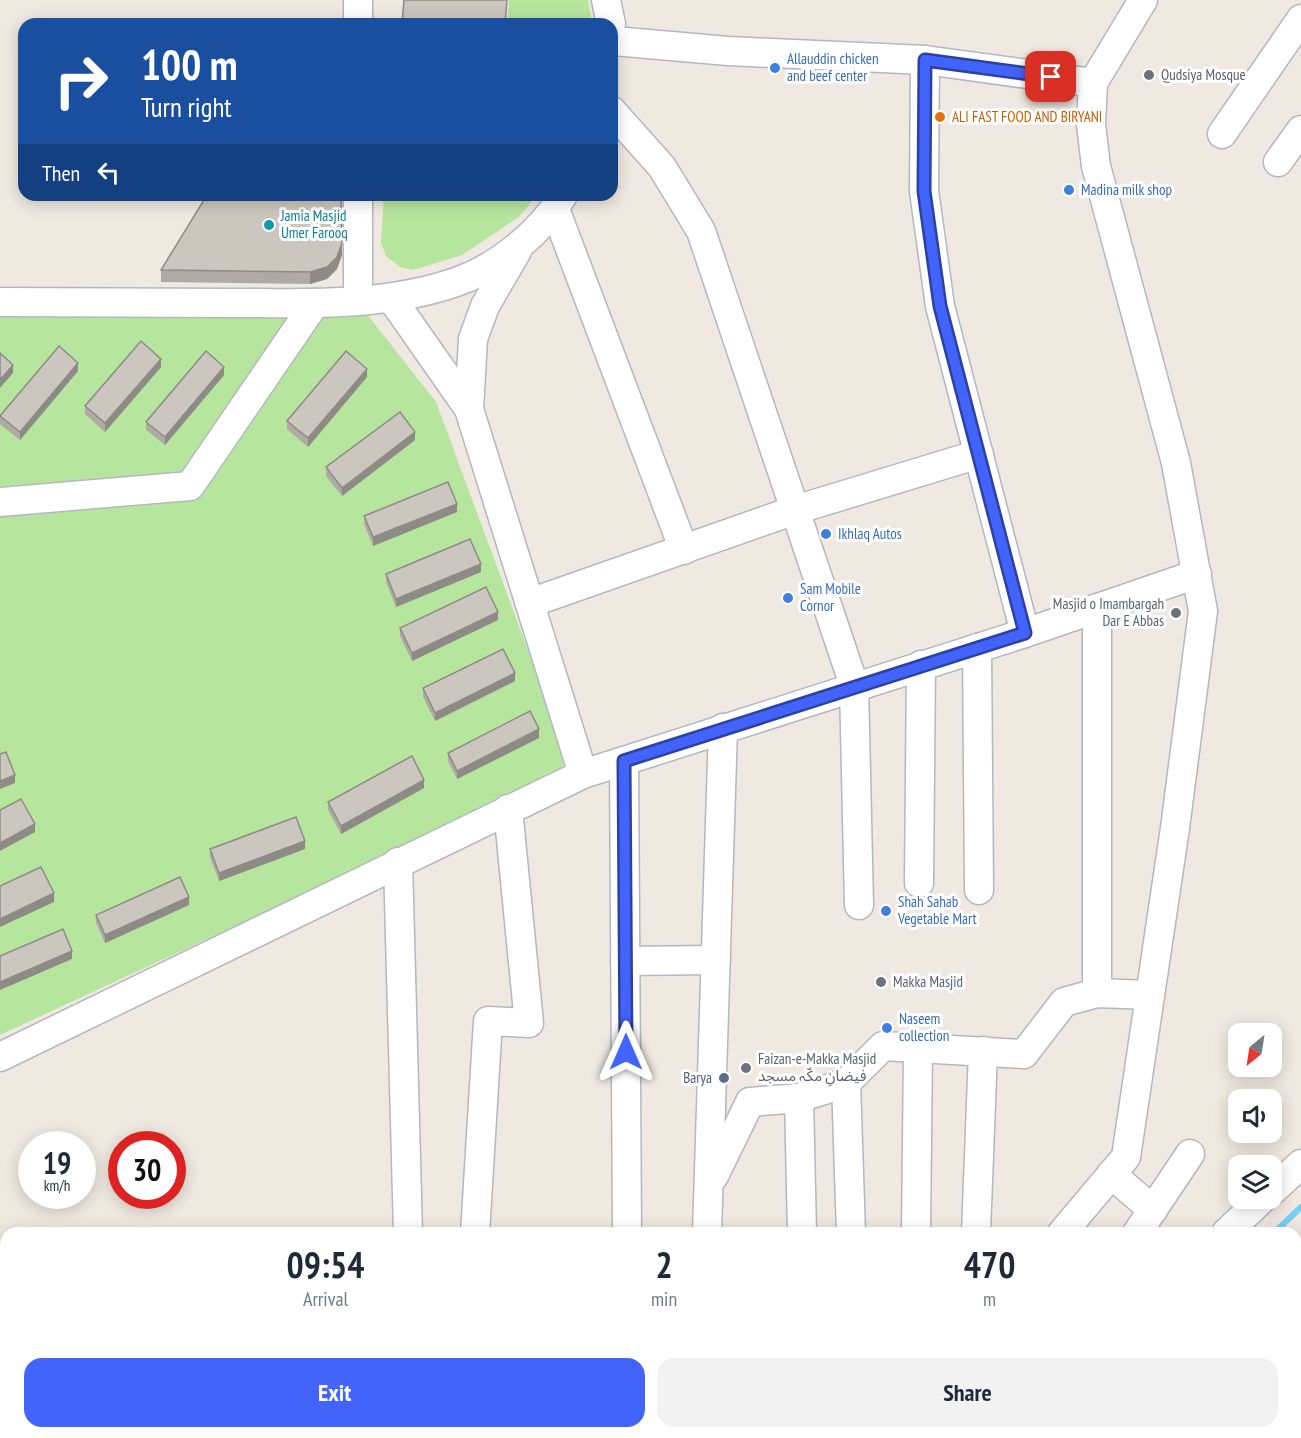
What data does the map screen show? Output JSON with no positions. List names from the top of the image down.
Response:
{
  "places": [
    "Allauddin chicken and beef center",
    "Qudsiya Mosque",
    "ALI FAST FOOD AND BIRYANI",
    "Madina milk shop",
    "Jamia Masjid Umer Farooq",
    "Ikhlaq Autos",
    "Sam Mobile Cornor",
    "Masjid o Imambargah Dar E Abbas",
    "Shah Sahab Vegetable Mart",
    "Makka Masjid",
    "Naseem collection",
    "Faizan-e-Makka Masjid فیضانِ مکّہ مسجد",
    "Barya"
  ],
  "north": "bottom left",
  "page": {
    "turn": ["100 m", "Turn right"],
    "then": "Then",
    "speed": "19 km/h",
    "limit": "30",
    "eta": [
      "09:54",
      "Arrival",
      "2",
      "min",
      "470",
      "m"
    ],
    "buttons": ["Exit", "Share"]
  }
}
